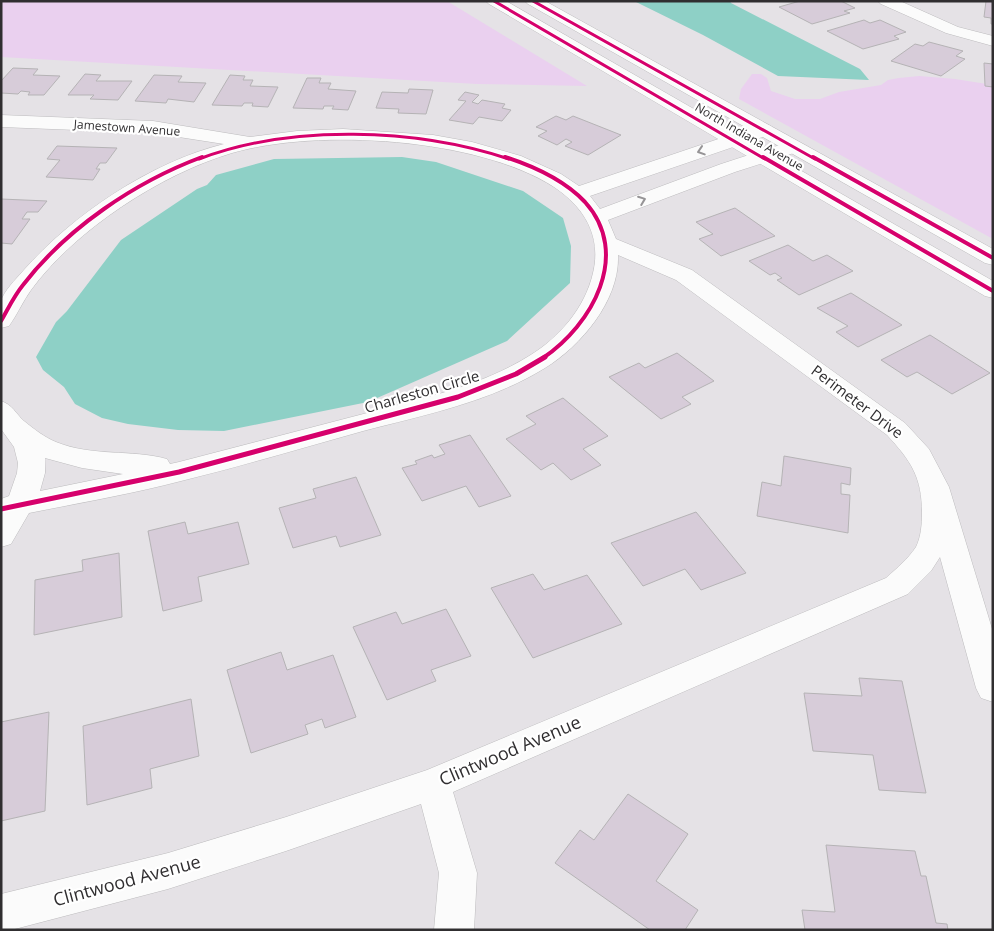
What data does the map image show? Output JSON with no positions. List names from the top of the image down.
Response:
{
  "streets": {
    "street": [
      "Jamestown Avenue",
      "North Indiana Avenue",
      "Charleston Circle",
      "Perimeter Drive",
      "Clintwood Avenue"
    ]
  },
  "crossings": [
    ["Jamestown Avenue", "Charleston Circle"],
    ["Charleston Circle", "Perimeter Drive"],
    ["Perimeter Drive", "Clintwood Avenue"]
  ]
}
